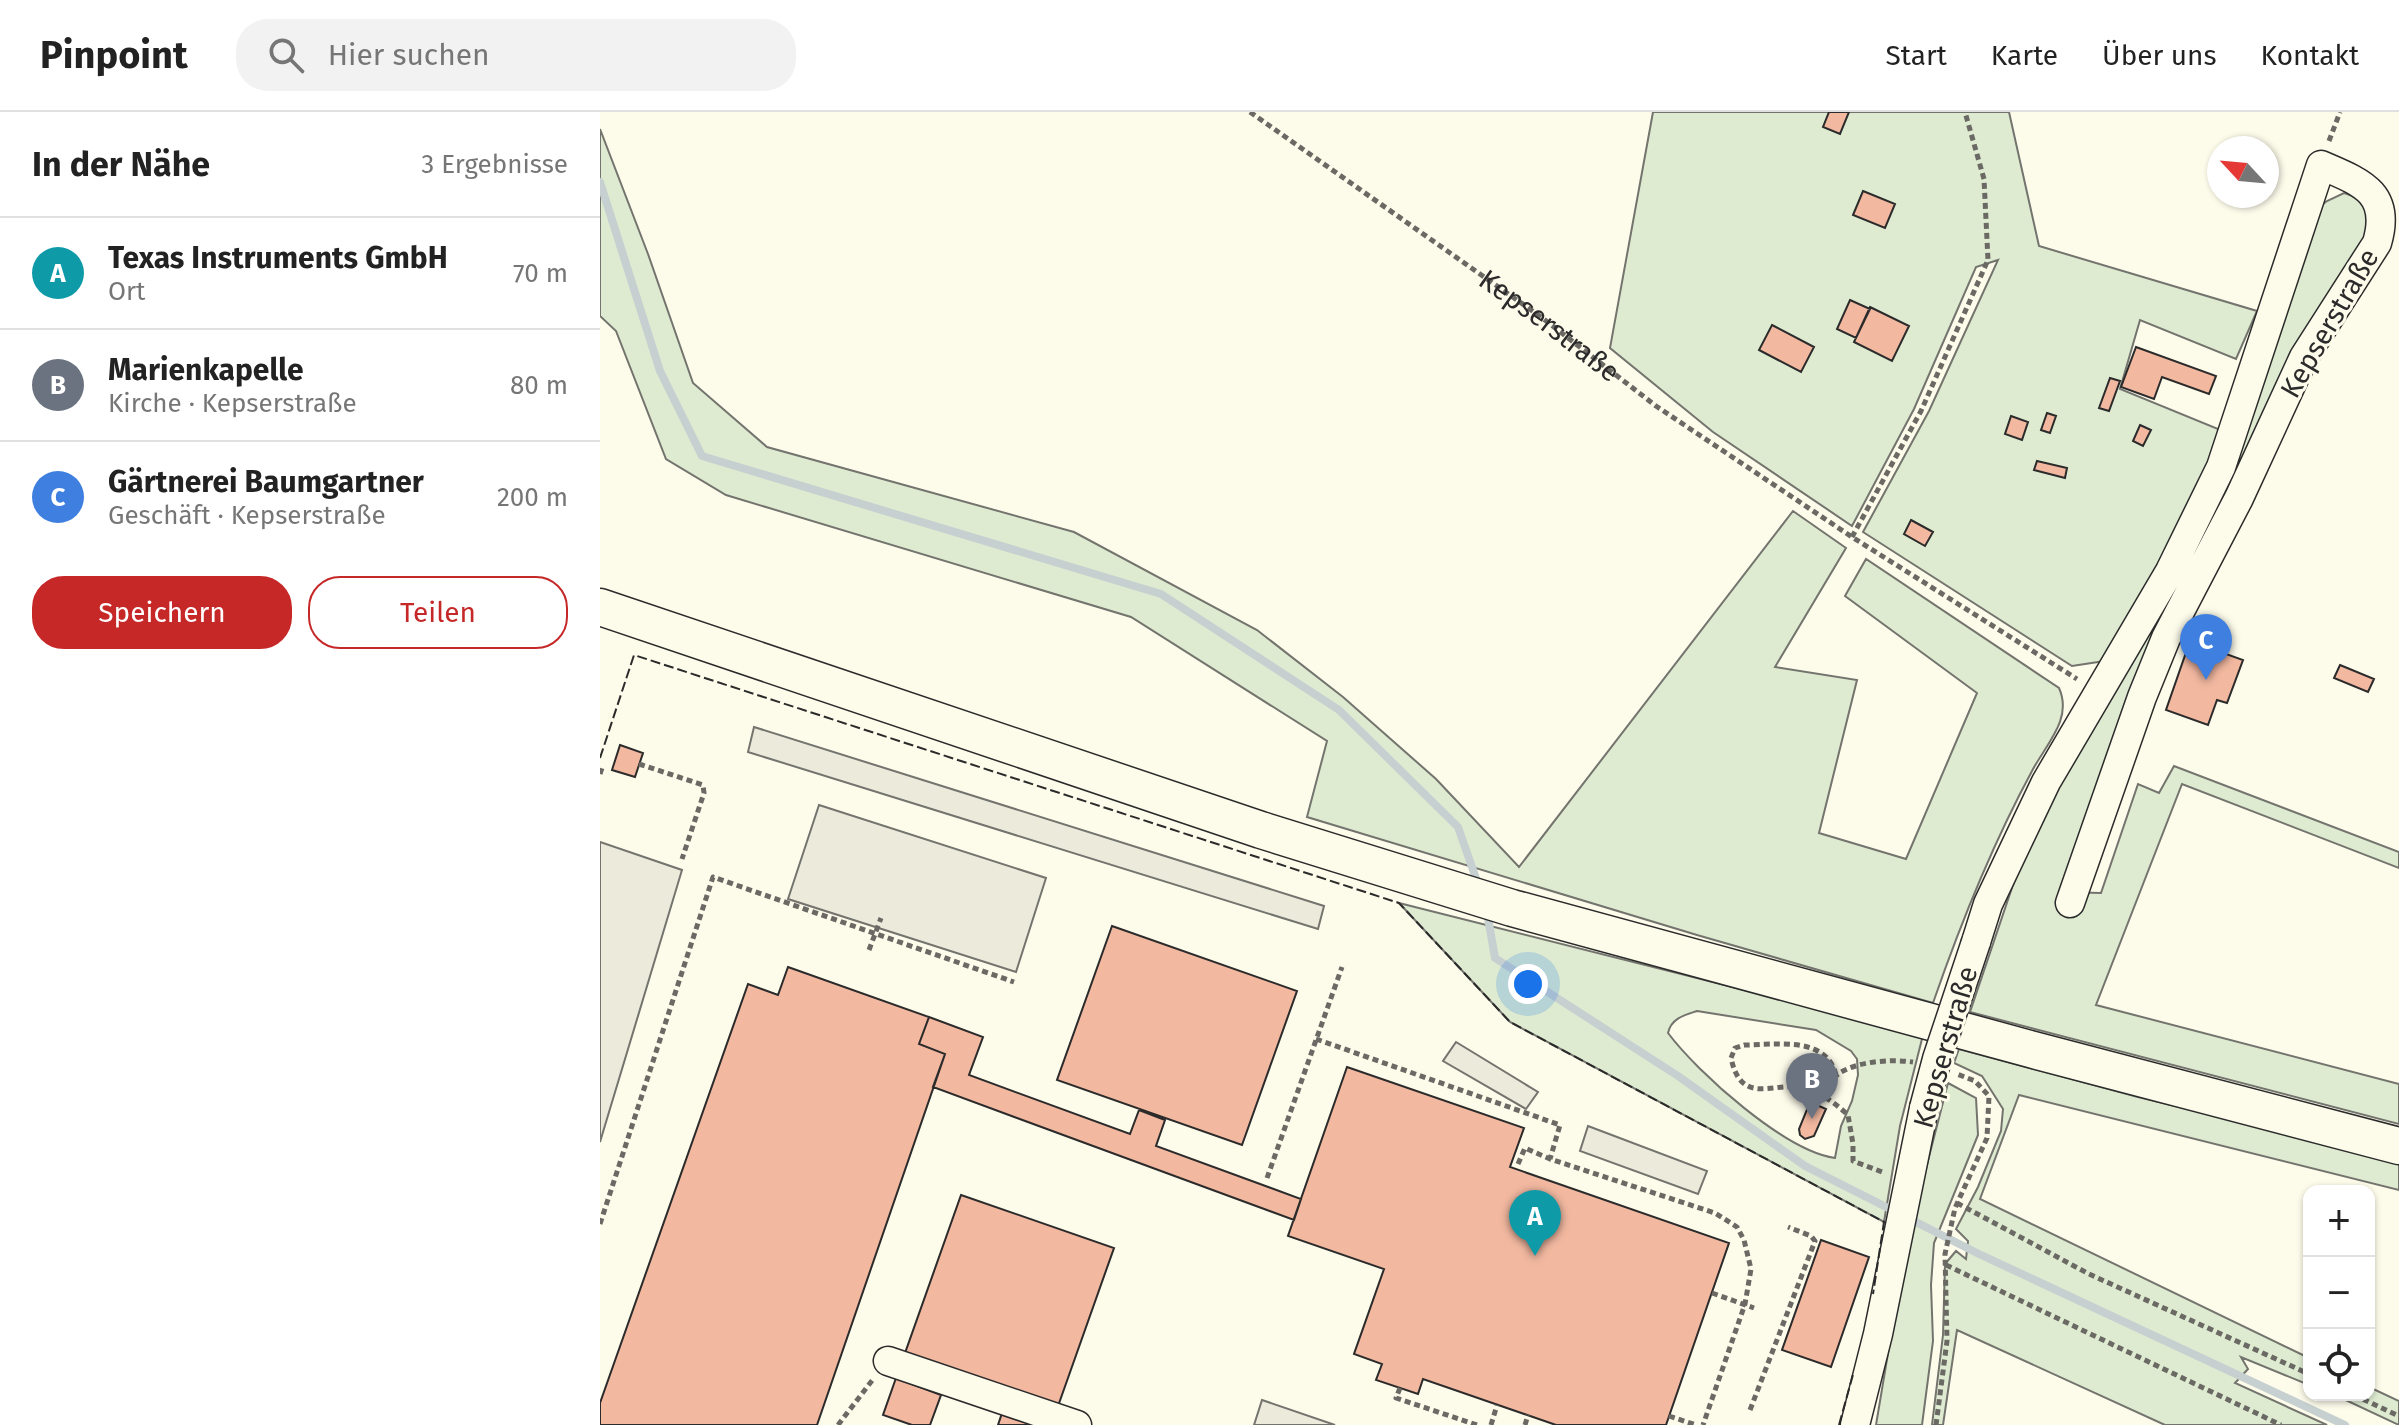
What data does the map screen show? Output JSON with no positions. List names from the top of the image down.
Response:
{
  "streets": {
    "street": ["Kepserstraße"]
  },
  "north": "top left",
  "page": {
    "header": "Pinpoint",
    "search": "Hier suchen",
    "nav": [
      "Start",
      "Karte",
      "Über uns",
      "Kontakt"
    ],
    "heading": ["In der Nähe", "3 Ergebnisse"],
    "list": [
      {
        "mark": "A",
        "name": "Texas Instruments GmbH",
        "note": "Ort",
        "value": "70 m"
      },
      {
        "mark": "B",
        "name": "Marienkapelle",
        "note": "Kirche · Kepserstraße",
        "value": "80 m"
      },
      {
        "mark": "C",
        "name": "Gärtnerei Baumgartner",
        "note": "Geschäft · Kepserstraße",
        "value": "200 m"
      }
    ],
    "buttons": ["Speichern", "Teilen"],
    "pins": ["C", "B", "A"],
    "map_buttons": ["+", "−"]
  }
}
